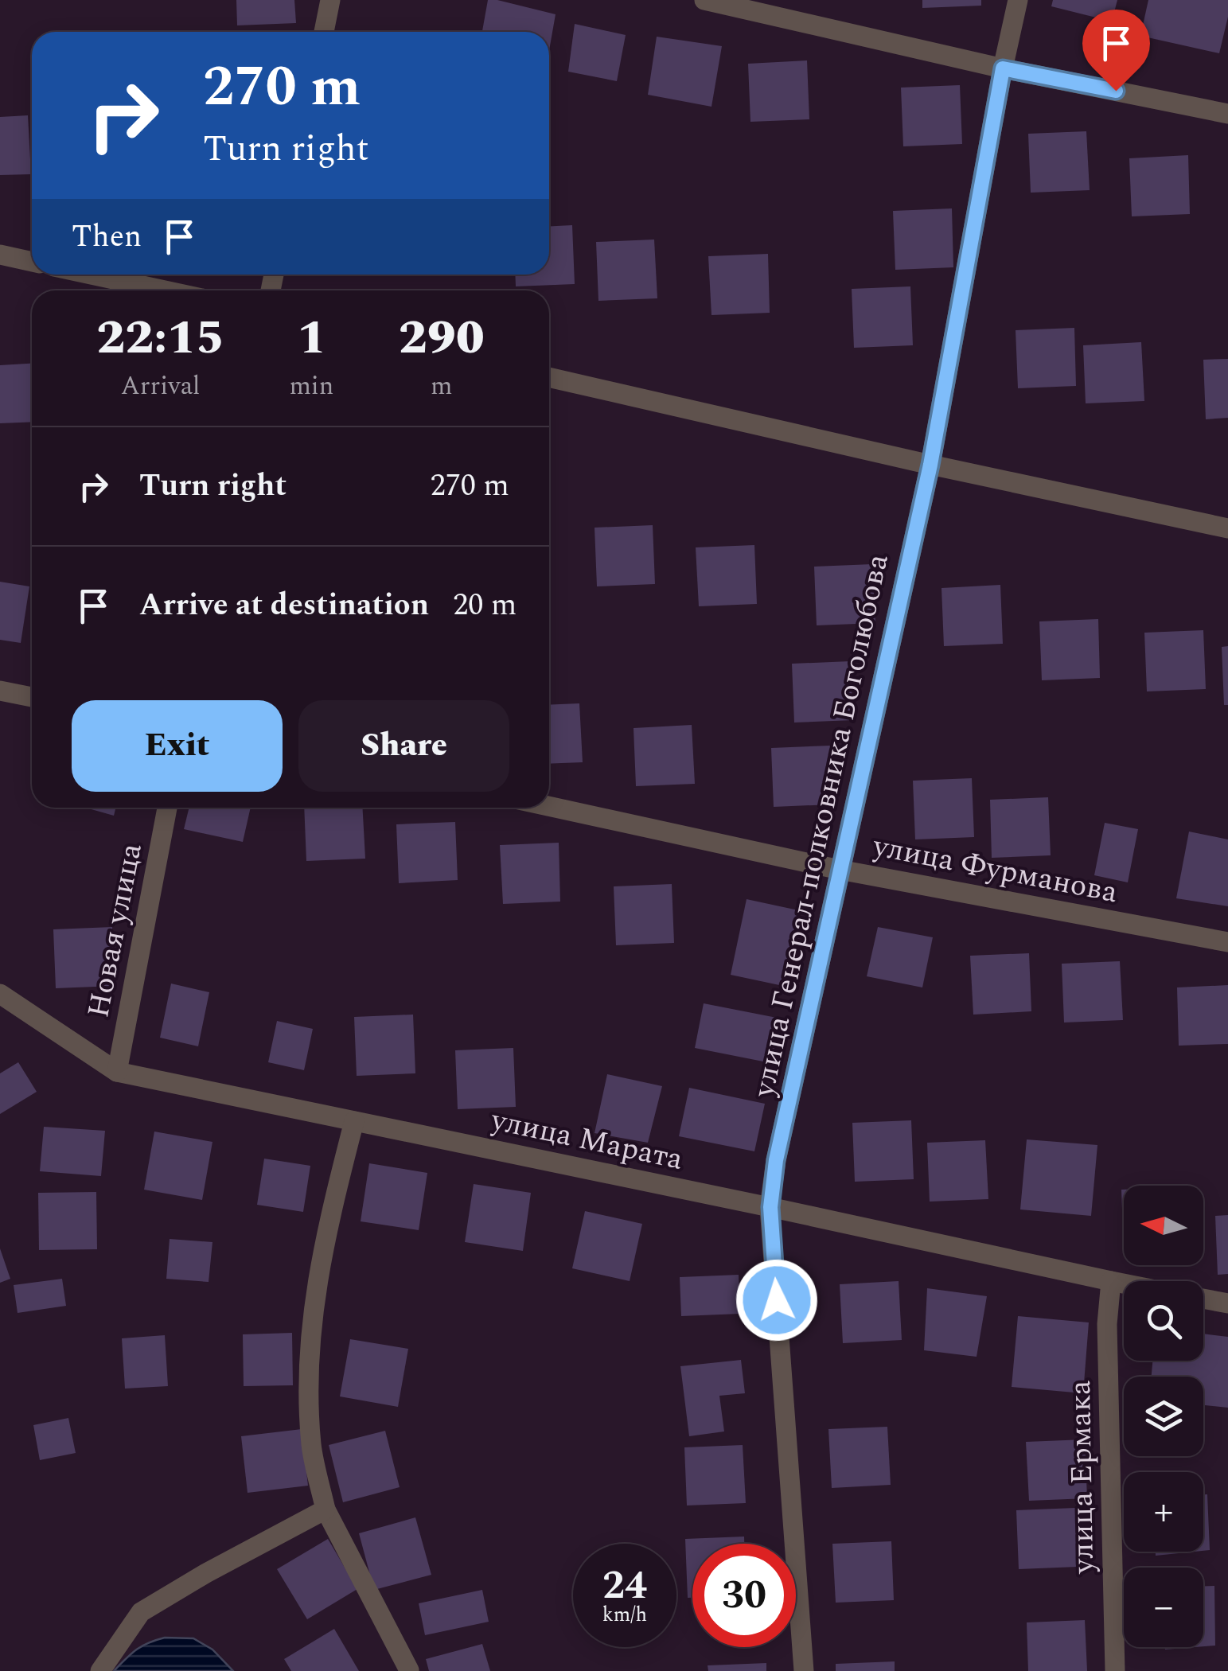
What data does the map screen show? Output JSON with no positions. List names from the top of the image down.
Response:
{
  "streets": {
    "street": [
      "улица Генерал-полковника Боголюбова",
      "улица Фурманова",
      "Новая улица",
      "улица Марата",
      "улица Ермака"
    ]
  },
  "crossings": [
    ["улица Генерал-полковника Боголюбова", "улица Фурманова"],
    ["улица Генерал-полковника Боголюбова", "улица Марата"],
    ["Новая улица", "улица Марата"],
    ["улица Марата", "улица Ермака"]
  ],
  "north": "left",
  "page": {
    "turn": ["270 m", "Turn right"],
    "then": "Then",
    "eta": [
      "22:15",
      "Arrival",
      "1",
      "min",
      "290",
      "m"
    ],
    "list": [
      {
        "name": "Turn right",
        "value": "270 m"
      },
      {
        "name": "Arrive at destination",
        "value": "20 m"
      }
    ],
    "buttons": ["Exit", "Share"],
    "map_buttons": ["+", "−"],
    "speed": "24 km/h",
    "limit": "30"
  }
}
